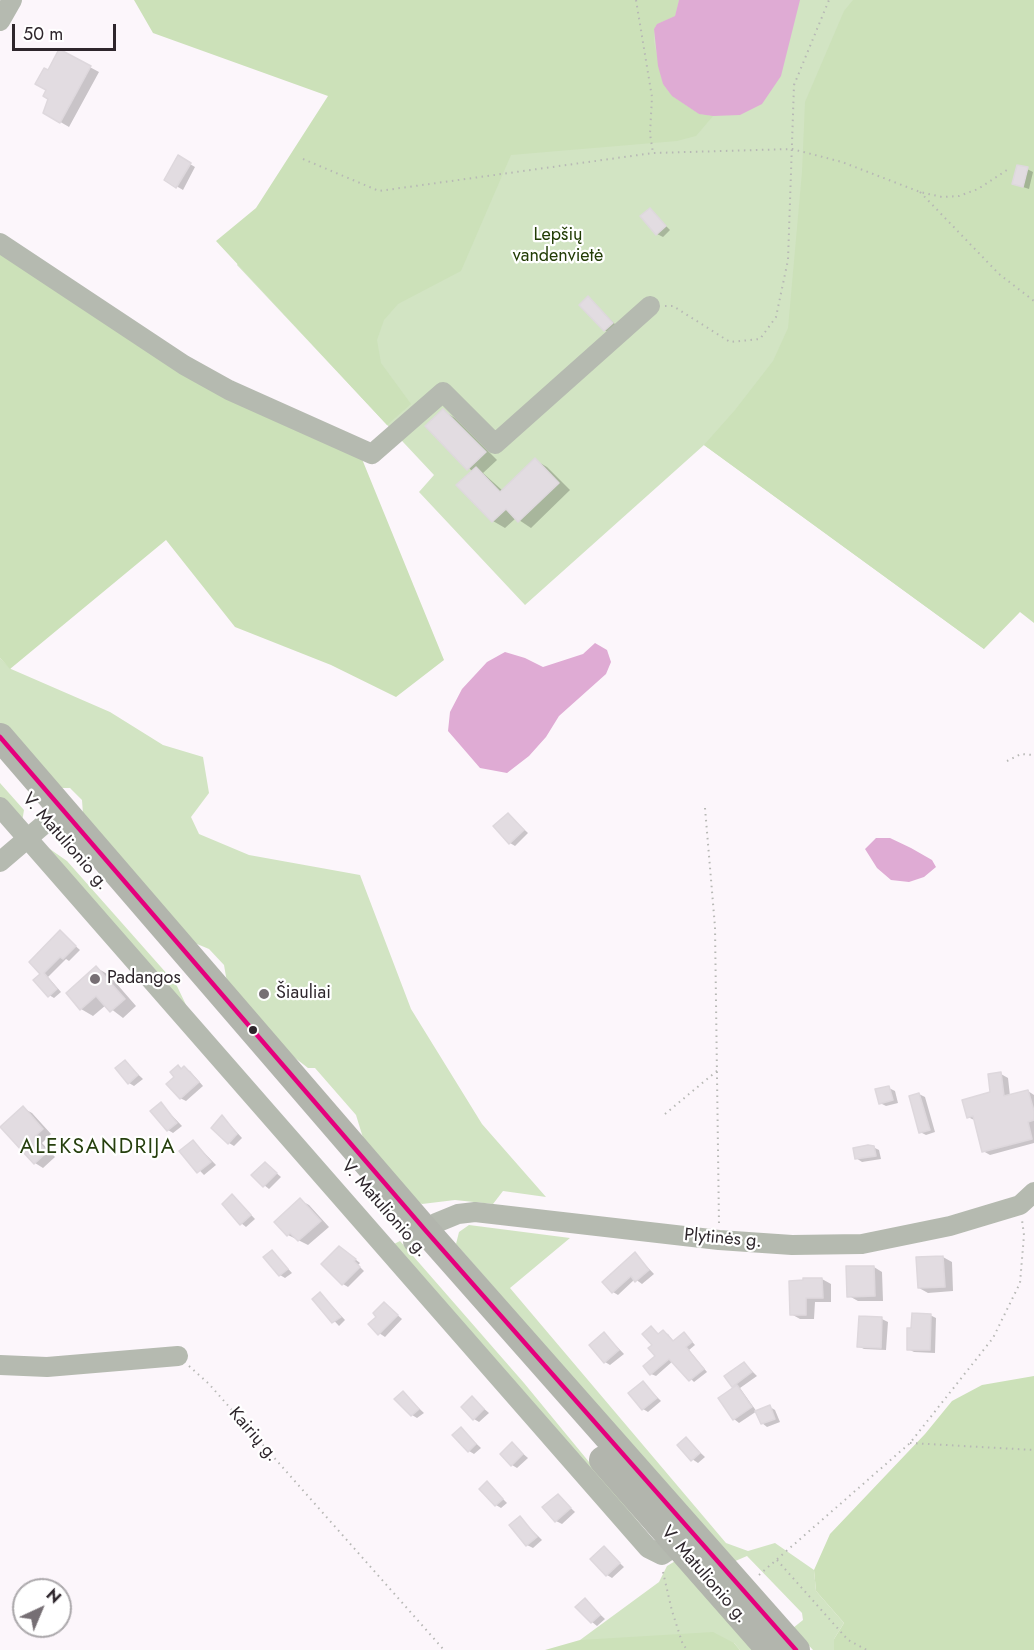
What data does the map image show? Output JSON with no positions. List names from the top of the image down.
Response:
{
  "streets": {
    "highway": ["V. Matulionio g."],
    "street": ["Plytinės g."],
    "path": ["Kairių g."]
  },
  "crossings": [
    ["V. Matulionio g.", "Plytinės g."]
  ],
  "districts": ["ALEKSANDRIJA"],
  "parks": ["Lepšių vandenvietė"],
  "places": ["Padangos", "Šiauliai"],
  "scale_bar": "50 m",
  "north": "top right"
}
